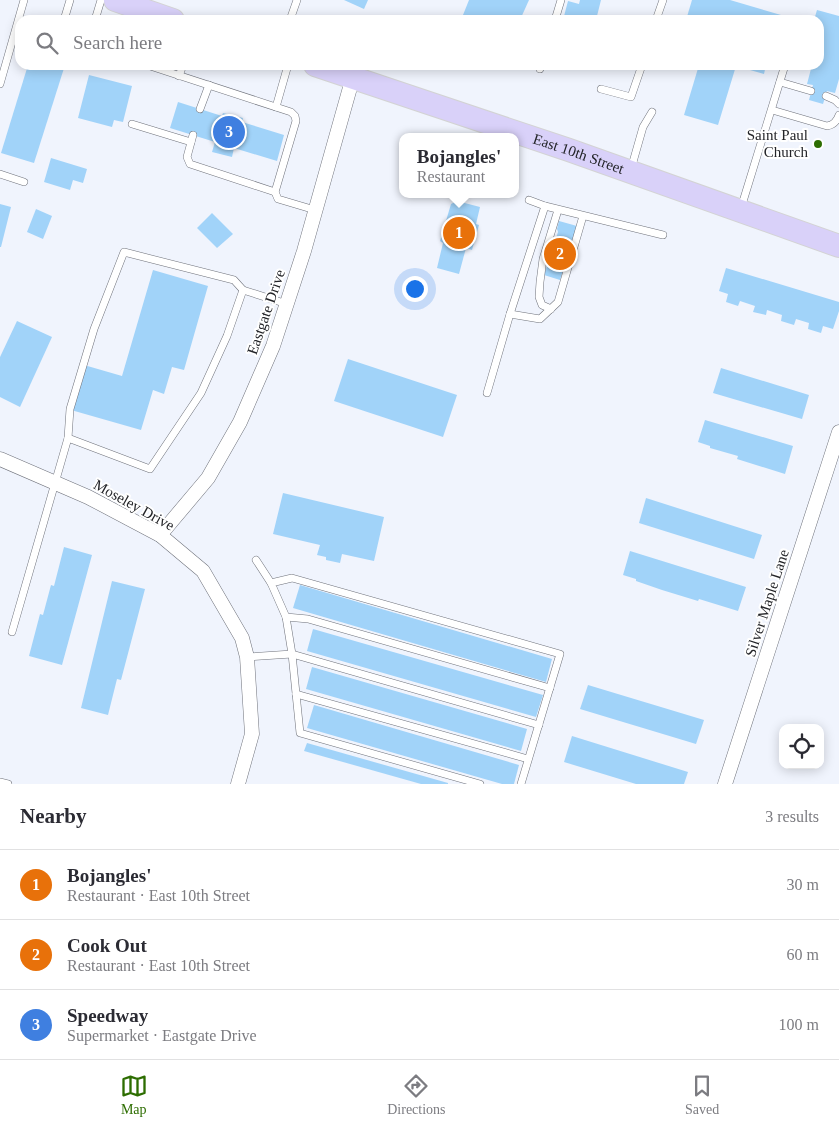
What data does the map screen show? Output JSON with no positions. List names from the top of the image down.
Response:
{
  "streets": {
    "main road": ["East 10th Street"],
    "street": ["Eastgate Drive", "Moseley Drive", "Silver Maple Lane"]
  },
  "crossings": [
    ["East 10th Street", "Eastgate Drive"],
    ["Eastgate Drive", "Moseley Drive"]
  ],
  "places": ["Saint Paul Church"],
  "page": {
    "search": "Search here",
    "pins": ["3", "1", "2"],
    "popup": ["Bojangles'", "Restaurant"],
    "heading": ["Nearby", "3 results"],
    "list": [
      {
        "mark": "1",
        "name": "Bojangles'",
        "note": "Restaurant · East 10th Street",
        "value": "30 m"
      },
      {
        "mark": "2",
        "name": "Cook Out",
        "note": "Restaurant · East 10th Street",
        "value": "60 m"
      },
      {
        "mark": "3",
        "name": "Speedway",
        "note": "Supermarket · Eastgate Drive",
        "value": "100 m"
      }
    ],
    "nav": ["Map", "Directions", "Saved"]
  }
}
